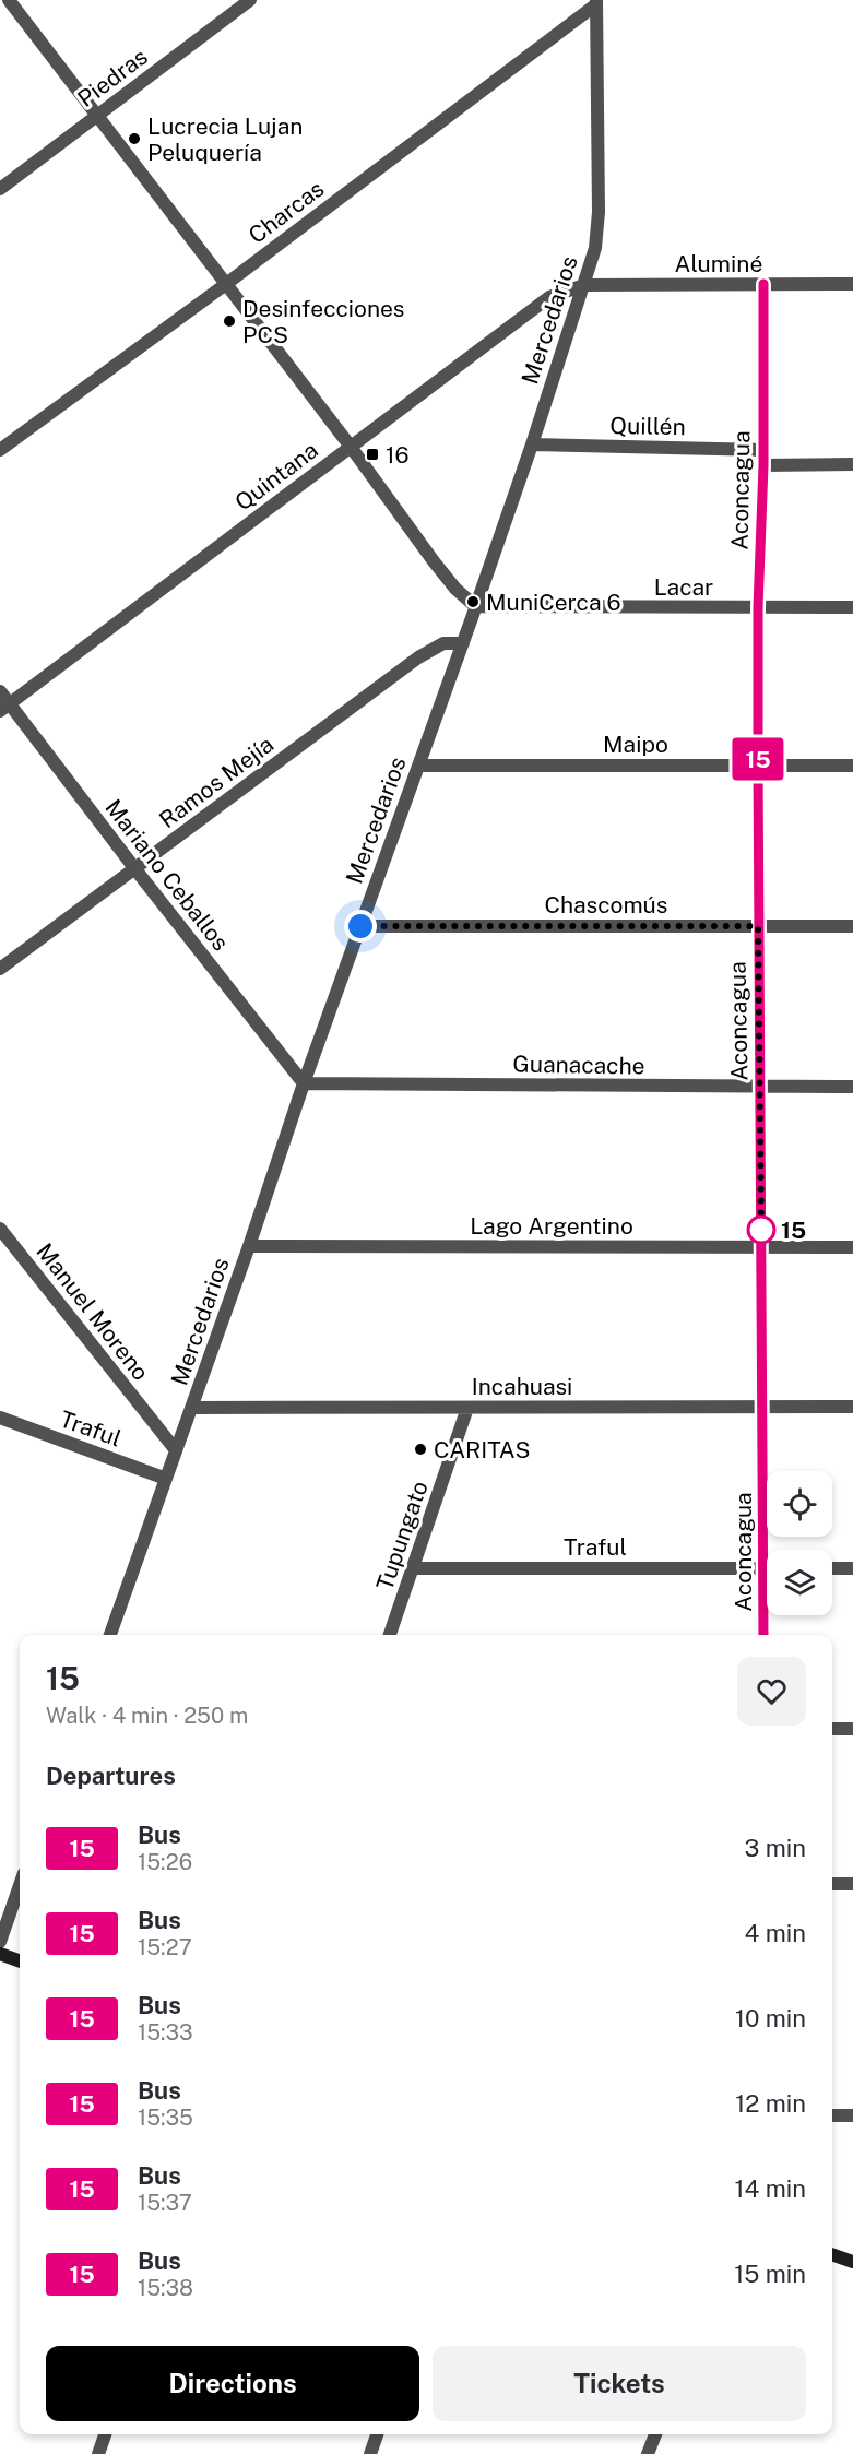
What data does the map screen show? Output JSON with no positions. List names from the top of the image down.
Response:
{
  "streets": {
    "street": [
      "Piedras",
      "Charcas",
      "Aluminé",
      "Mercedarios",
      "Quillén",
      "Quintana",
      "Aconcagua",
      "Lacar",
      "Maipo",
      "Ramos Mejía",
      "Mariano Ceballos",
      "Chascomús",
      "Guanacache",
      "Lago Argentino",
      "Manuel Moreno",
      "Incahuasi",
      "Traful",
      "Tupungato"
    ]
  },
  "crossings": [
    ["Charcas", "Mercedarios"],
    ["Aluminé", "Mercedarios"],
    ["Aluminé", "Quintana"],
    ["Aluminé", "Aconcagua"],
    ["Mercedarios", "Quillén"],
    ["Mercedarios", "Quintana"],
    ["Mercedarios", "Lacar"],
    ["Mercedarios", "Maipo"],
    ["Mercedarios", "Ramos Mejía"],
    ["Mercedarios", "Mariano Ceballos"],
    ["Mercedarios", "Chascomús"],
    ["Mercedarios", "Guanacache"],
    ["Mercedarios", "Lago Argentino"],
    ["Mercedarios", "Manuel Moreno"],
    ["Mercedarios", "Incahuasi"],
    ["Mercedarios", "Traful"],
    ["Quillén", "Aconcagua"],
    ["Quintana", "Mariano Ceballos"],
    ["Aconcagua", "Lacar"],
    ["Aconcagua", "Maipo"],
    ["Aconcagua", "Chascomús"],
    ["Aconcagua", "Guanacache"],
    ["Aconcagua", "Lago Argentino"],
    ["Aconcagua", "Incahuasi"],
    ["Aconcagua", "Traful"],
    ["Ramos Mejía", "Mariano Ceballos"],
    ["Mariano Ceballos", "Guanacache"],
    ["Incahuasi", "Tupungato"],
    ["Traful", "Tupungato"]
  ],
  "places": {
    "other": [
      "Lucrecia Lujan Peluquería",
      "Desinfecciones PCS",
      "MuniCerca 6",
      "15",
      "CARITAS"
    ],
    "transit": ["16"]
  },
  "lines": ["bus line 15"],
  "page": {
    "on_map": "15",
    "heading": [
      ["15", "Walk · 4 min · 250 m"],
      "Departures"
    ],
    "list": [
      {
        "mark": "15",
        "name": "Bus",
        "note": "15:26",
        "value": "3 min"
      },
      {
        "mark": "15",
        "name": "Bus",
        "note": "15:27",
        "value": "4 min"
      },
      {
        "mark": "15",
        "name": "Bus",
        "note": "15:33",
        "value": "10 min"
      },
      {
        "mark": "15",
        "name": "Bus",
        "note": "15:35",
        "value": "12 min"
      },
      {
        "mark": "15",
        "name": "Bus",
        "note": "15:37",
        "value": "14 min"
      },
      {
        "mark": "15",
        "name": "Bus",
        "note": "15:38",
        "value": "15 min"
      }
    ],
    "buttons": ["Directions", "Tickets"]
  }
}
